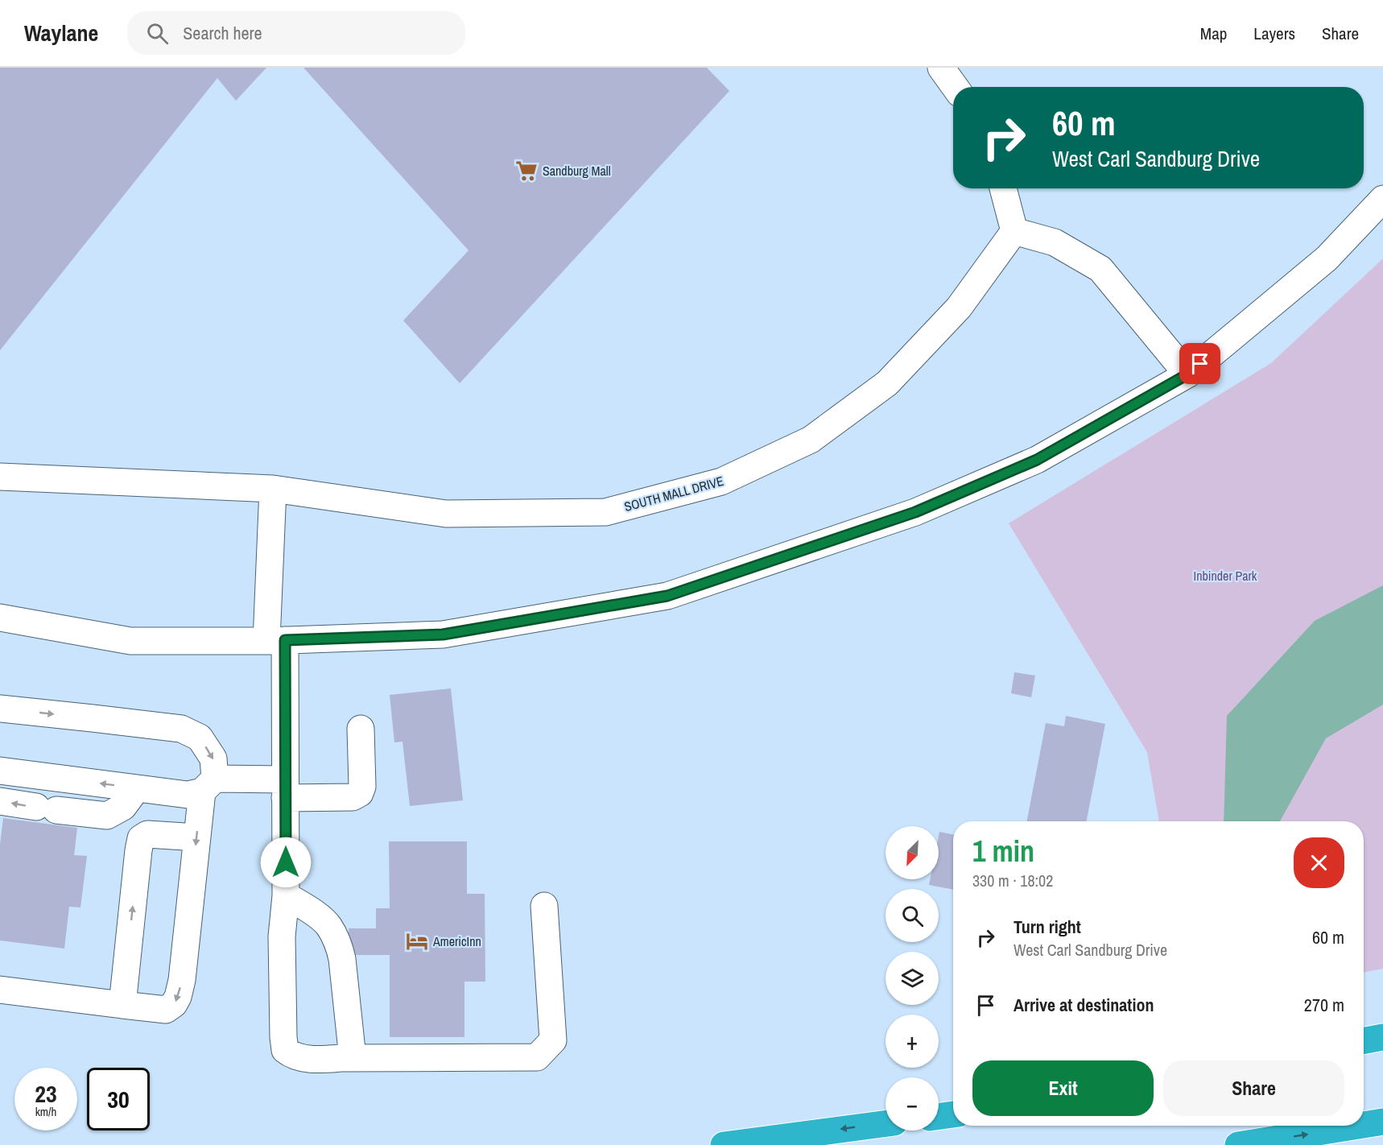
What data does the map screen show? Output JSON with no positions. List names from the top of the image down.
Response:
{
  "streets": {
    "street": ["SOUTH MALL DRIVE"]
  },
  "parks": ["Inbinder Park"],
  "places": {
    "supermarket": ["Sandburg Mall"],
    "hotel": ["AmericInn"]
  },
  "north": "bottom left",
  "page": {
    "header": "Waylane",
    "search": "Search here",
    "nav": ["Map", "Layers", "Share"],
    "turn": ["60 m", "West Carl Sandburg Drive"],
    "heading": ["1 min", "330 m · 18:02"],
    "map_buttons": ["+", "−"],
    "list": [
      {
        "name": "Turn right",
        "note": "West Carl Sandburg Drive",
        "value": "60 m"
      },
      {
        "name": "Arrive at destination",
        "value": "270 m"
      }
    ],
    "buttons": ["Exit", "Share"],
    "speed": "23 km/h",
    "limit": "30"
  }
}
